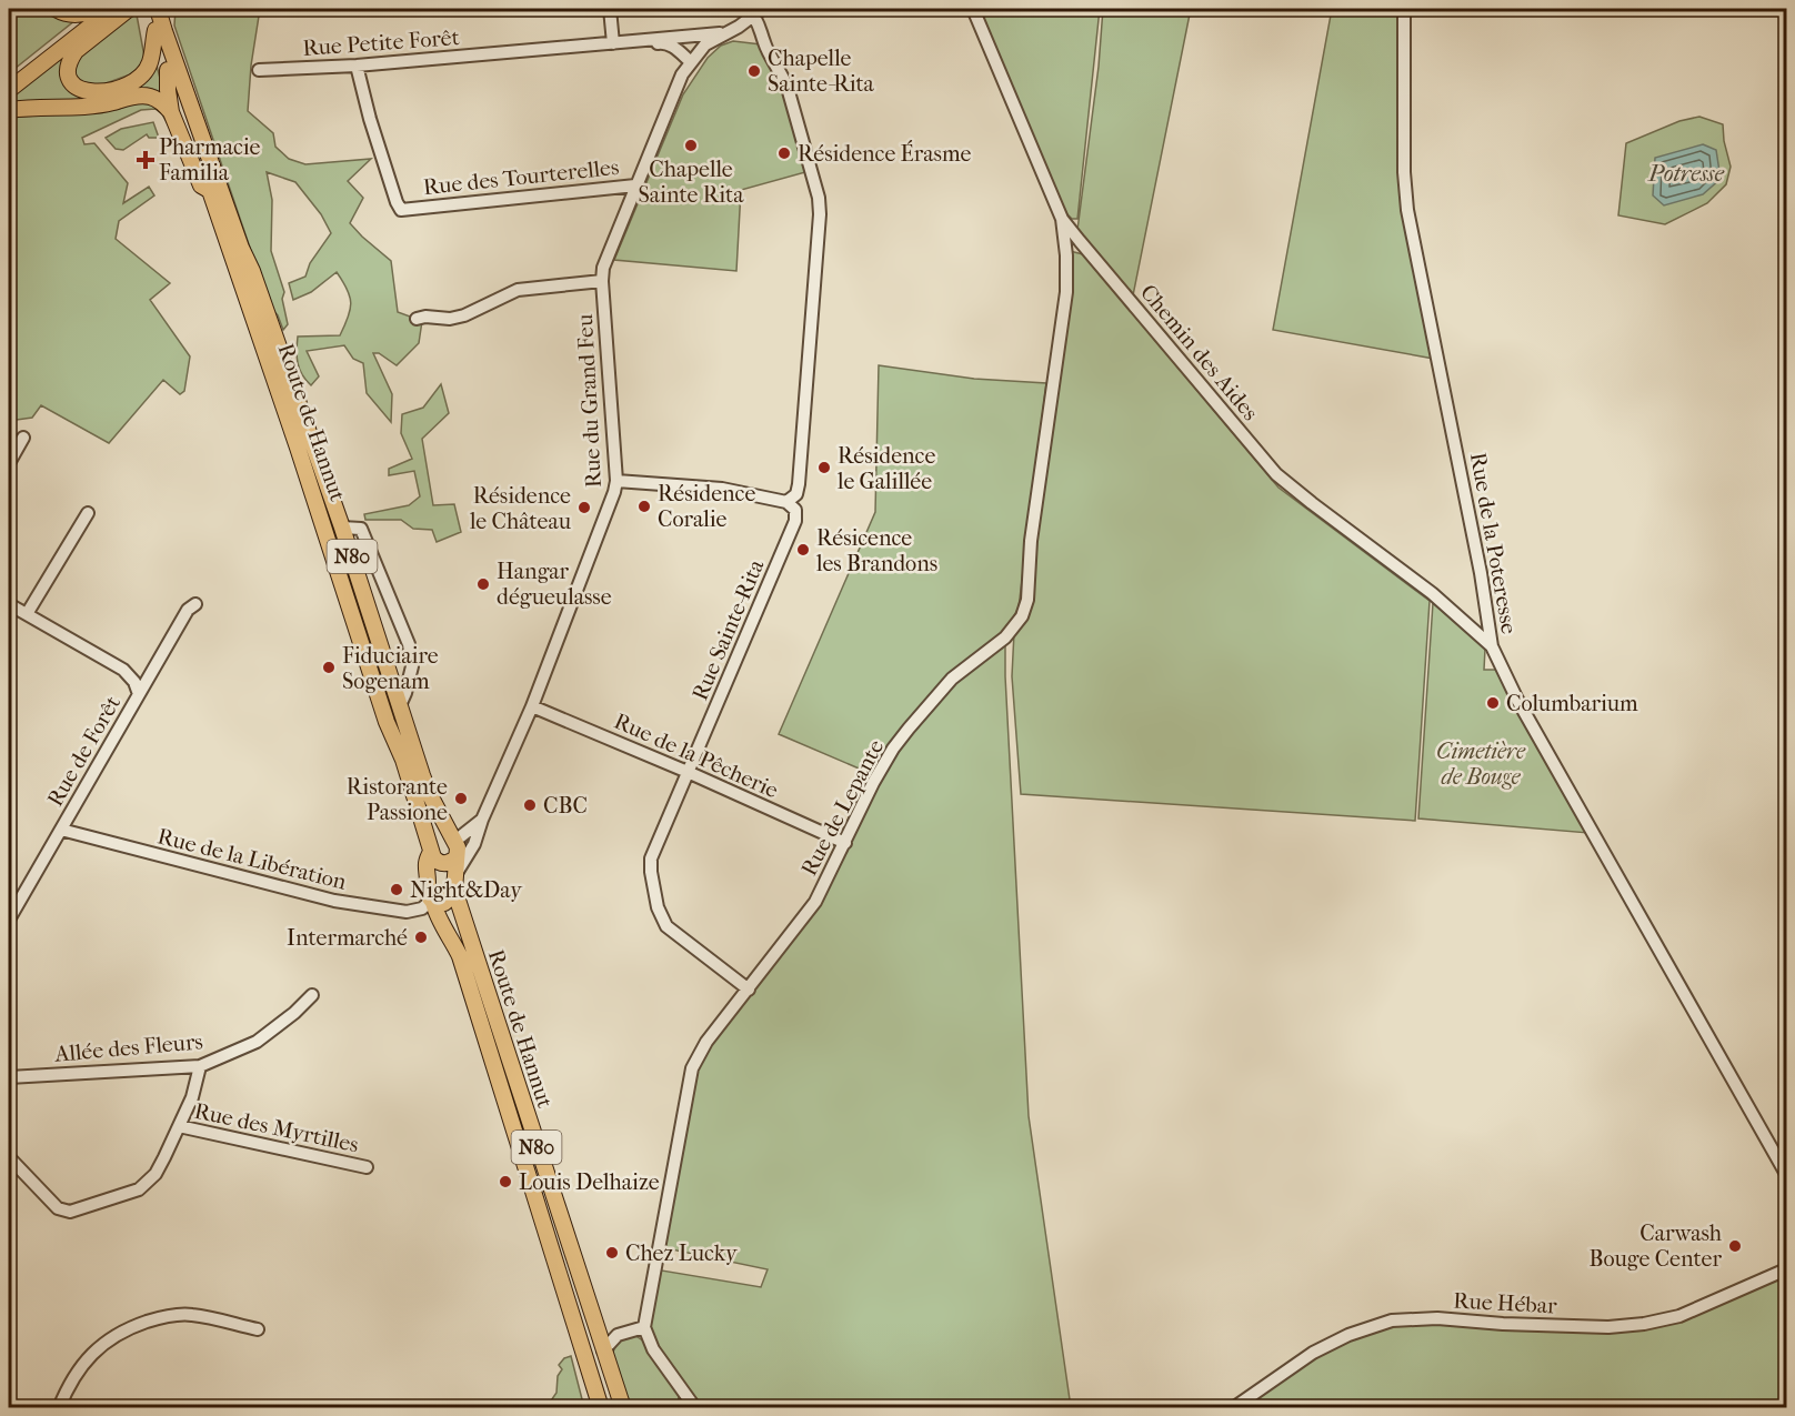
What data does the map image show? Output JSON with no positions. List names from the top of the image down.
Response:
{
  "streets": {
    "main road": ["Route de Hannut", "N80"],
    "street": [
      "Rue Petite Forêt",
      "Rue des Tourterelles",
      "Chemin des Aides",
      "Rue du Grand Feu",
      "Rue de la Poteresse",
      "Rue Sainte-Rita",
      "Rue de Forêt",
      "Rue de la Pêcherie",
      "Rue de Lepante",
      "Rue de la Libération",
      "Allée des Fleurs",
      "Rue des Myrtilles",
      "Rue Hébar"
    ]
  },
  "crossings": [
    ["Rue Petite Forêt", "Rue des Tourterelles"],
    ["Rue Petite Forêt", "Rue du Grand Feu"],
    ["Rue des Tourterelles", "Rue du Grand Feu"],
    ["Chemin des Aides", "Rue de la Poteresse"],
    ["Chemin des Aides", "Rue de Lepante"],
    ["Rue du Grand Feu", "Route de Hannut"],
    ["Rue du Grand Feu", "Rue de la Pêcherie"],
    ["Route de Hannut", "Rue de la Libération"],
    ["Rue Sainte-Rita", "Rue de la Pêcherie"],
    ["Rue Sainte-Rita", "Rue de Lepante"],
    ["Rue de Forêt", "Rue de la Libération"],
    ["Rue de la Pêcherie", "Rue de Lepante"]
  ],
  "water": ["Potresse"],
  "parks": ["Cimetière de Bouge"],
  "places": {
    "other": [
      "Chapelle Sainte-Rita",
      "Chapelle Sainte Rita",
      "Résidence Érasme",
      "Résidence le Galillée",
      "Résidence Coralie",
      "Résidence le Château",
      "Résicence les Brandons",
      "Hangar dégueulasse",
      "Fiduciaire Sogenam",
      "Columbarium",
      "Ristorante Passione",
      "CBC",
      "Night&Day",
      "Intermarché",
      "Louis Delhaize",
      "Carwash Bouge Center",
      "Chez Lucky"
    ],
    "health": ["Pharmacie Familia"]
  }
}
